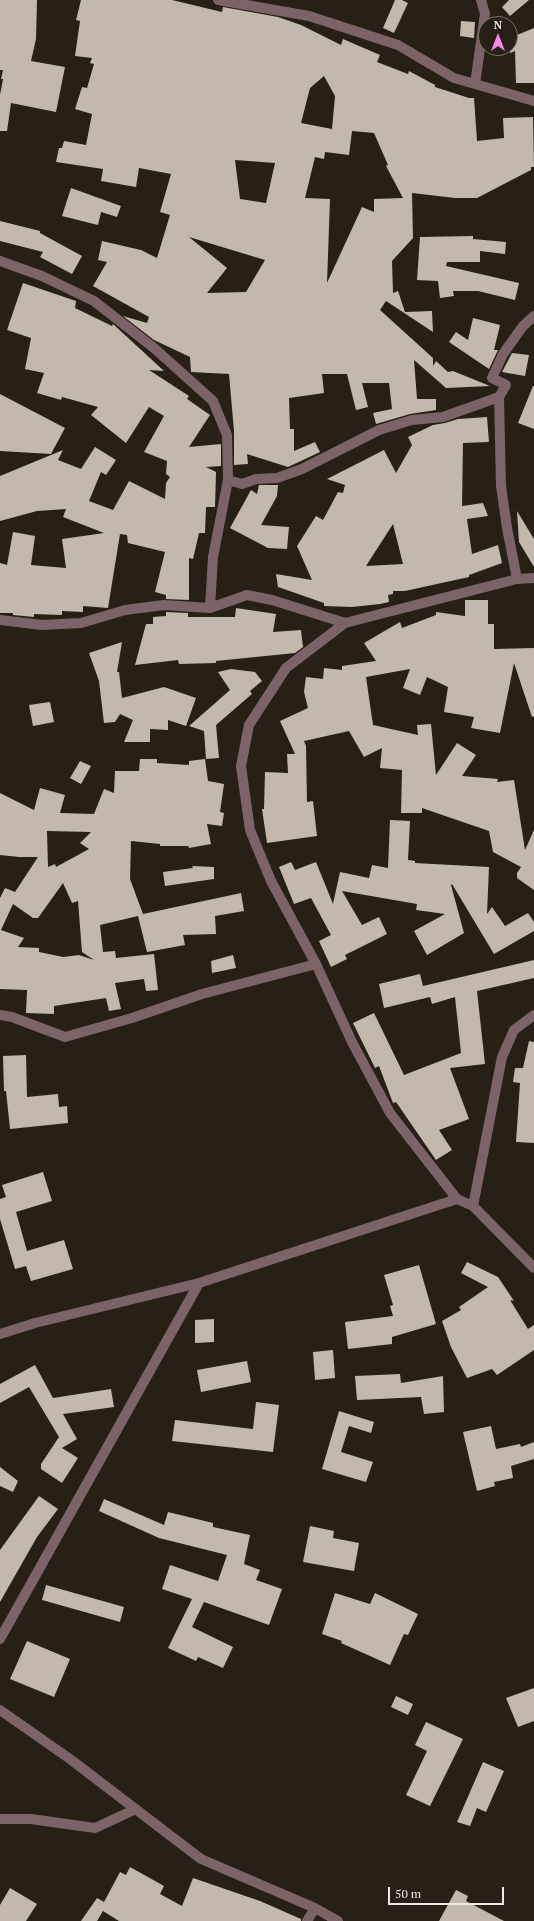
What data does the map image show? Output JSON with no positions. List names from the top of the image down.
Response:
{
  "scale_bar": "50 m",
  "north": "top"
}
